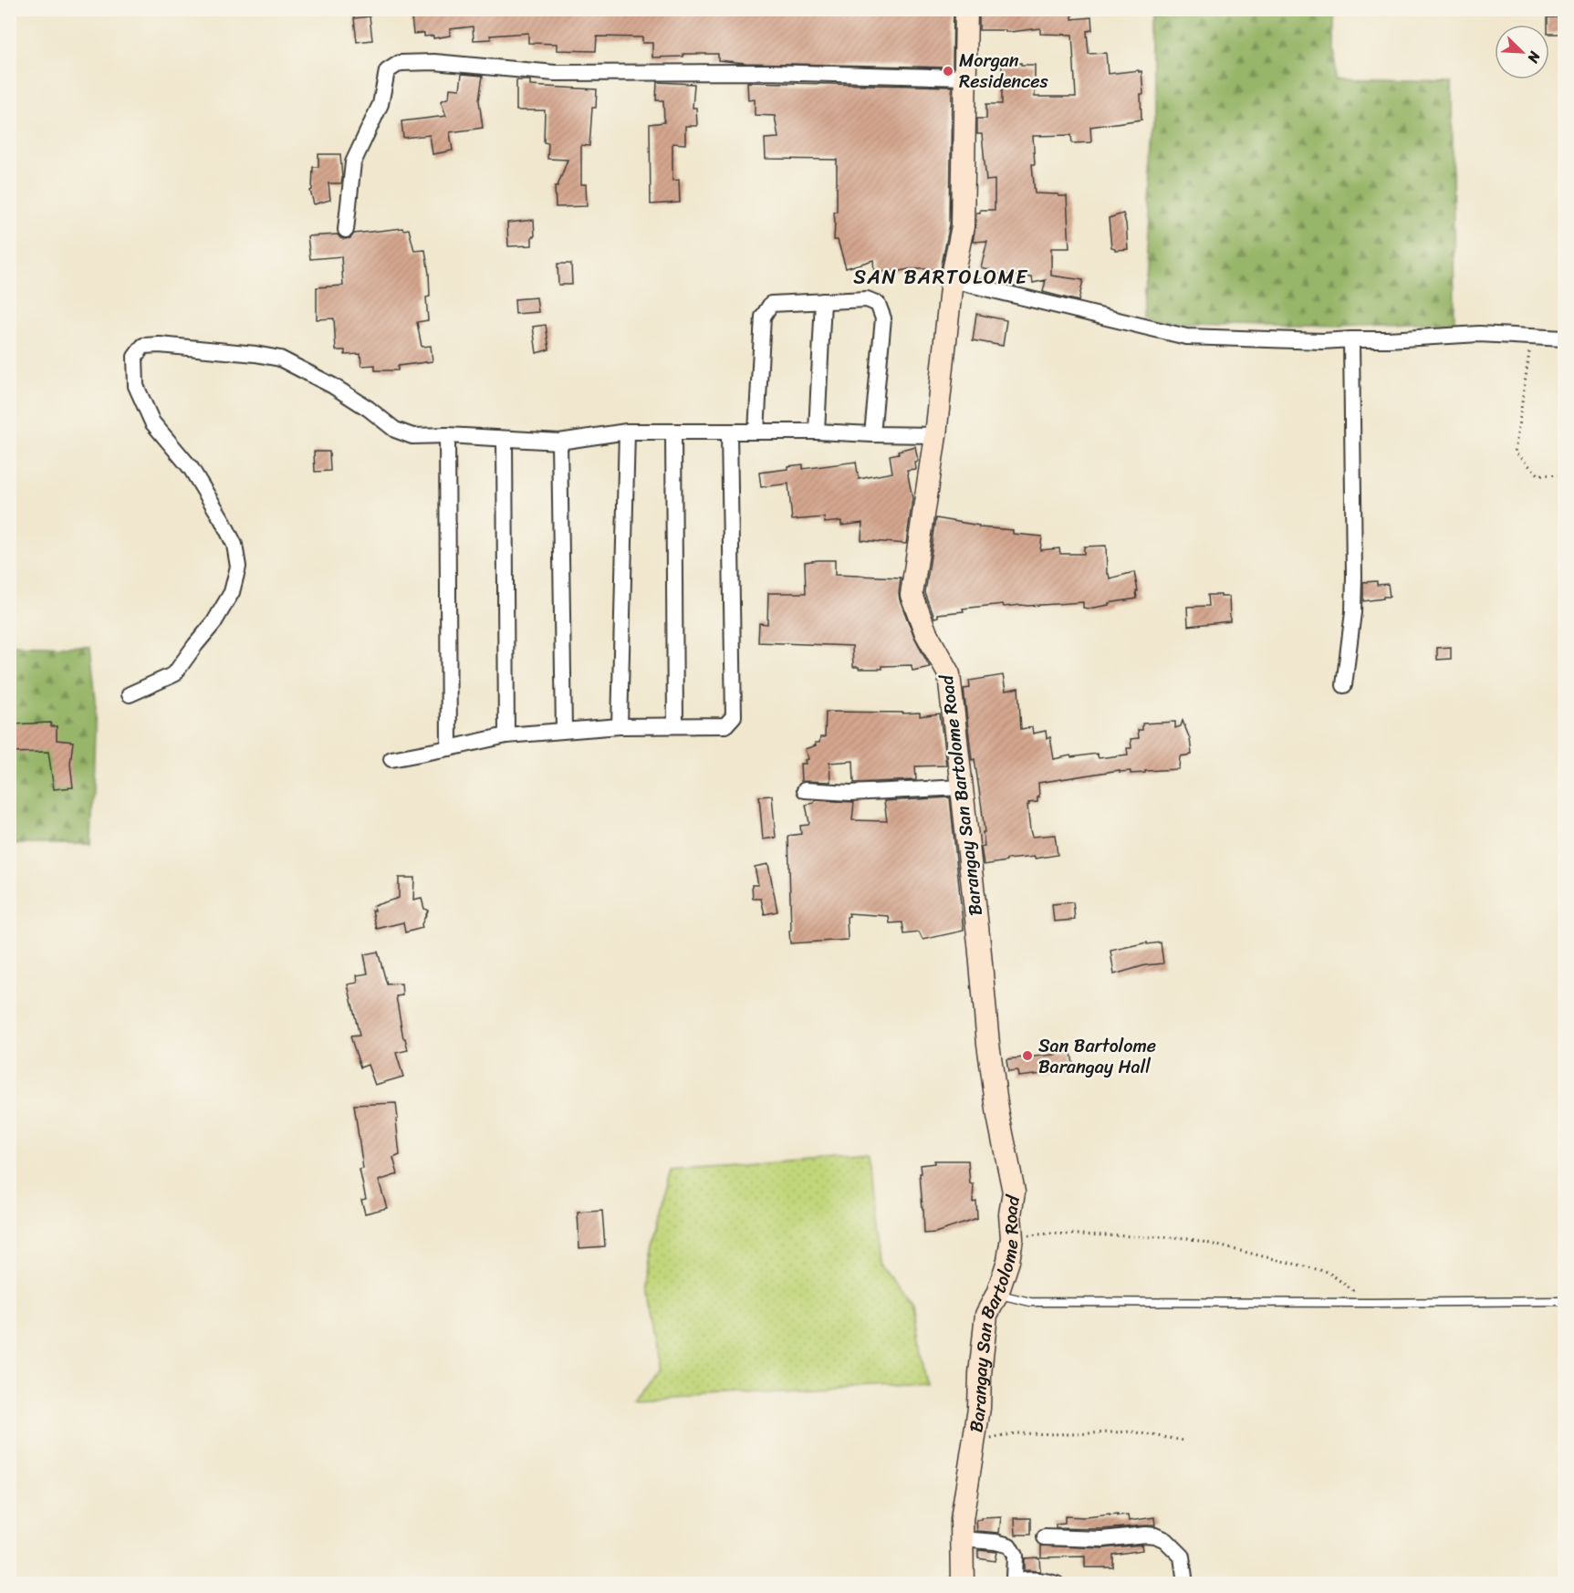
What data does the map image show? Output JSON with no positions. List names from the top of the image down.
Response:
{
  "streets": {
    "street": ["Barangay San Bartolome Road"]
  },
  "districts": ["SAN BARTOLOME"],
  "places": ["Morgan Residences", "San Bartolome Barangay Hall"],
  "north": "bottom right"
}
